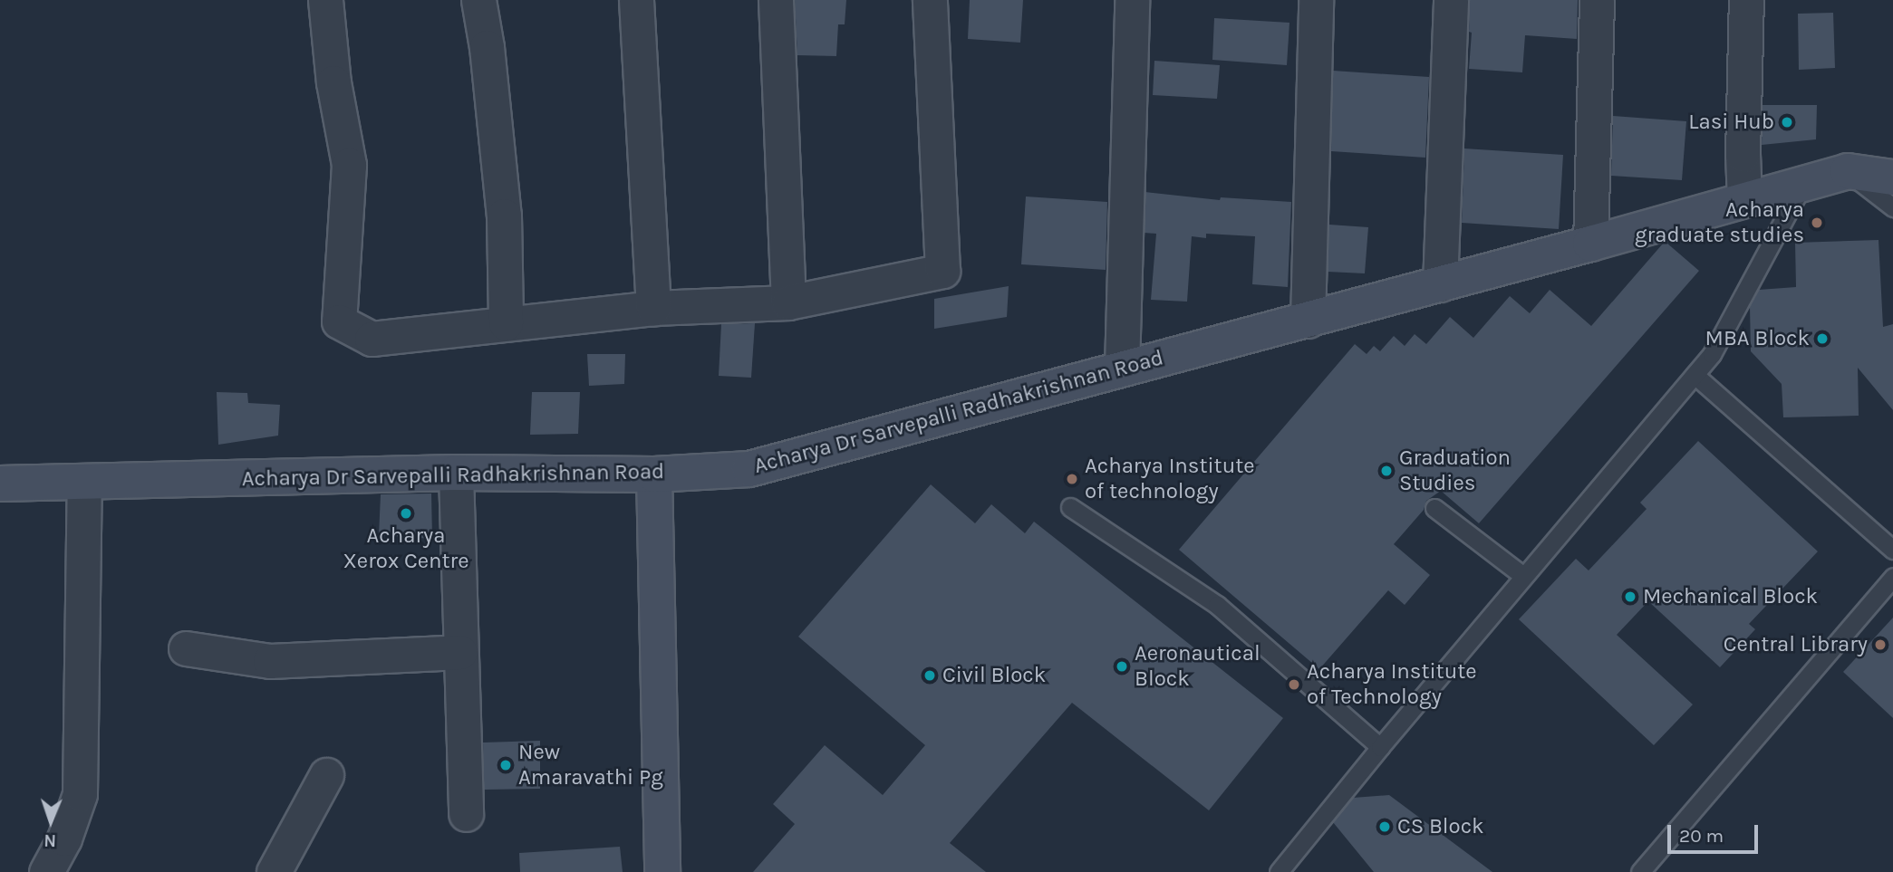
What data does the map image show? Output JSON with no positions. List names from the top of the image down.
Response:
{
  "streets": {
    "street": ["Acharya Dr Sarvepalli Radhakrishnan Road"]
  },
  "places": [
    "Lasi Hub",
    "Acharya graduate studies",
    "MBA Block",
    "Graduation Studies",
    "Acharya Institute of technology",
    "Acharya Xerox Centre",
    "Mechanical Block",
    "Central Library",
    "Aeronautical Block",
    "Civil Block",
    "Acharya Institute of Technology",
    "New Amaravathi Pg",
    "CS Block"
  ],
  "scale_bar": "20 m",
  "north": "bottom"
}
